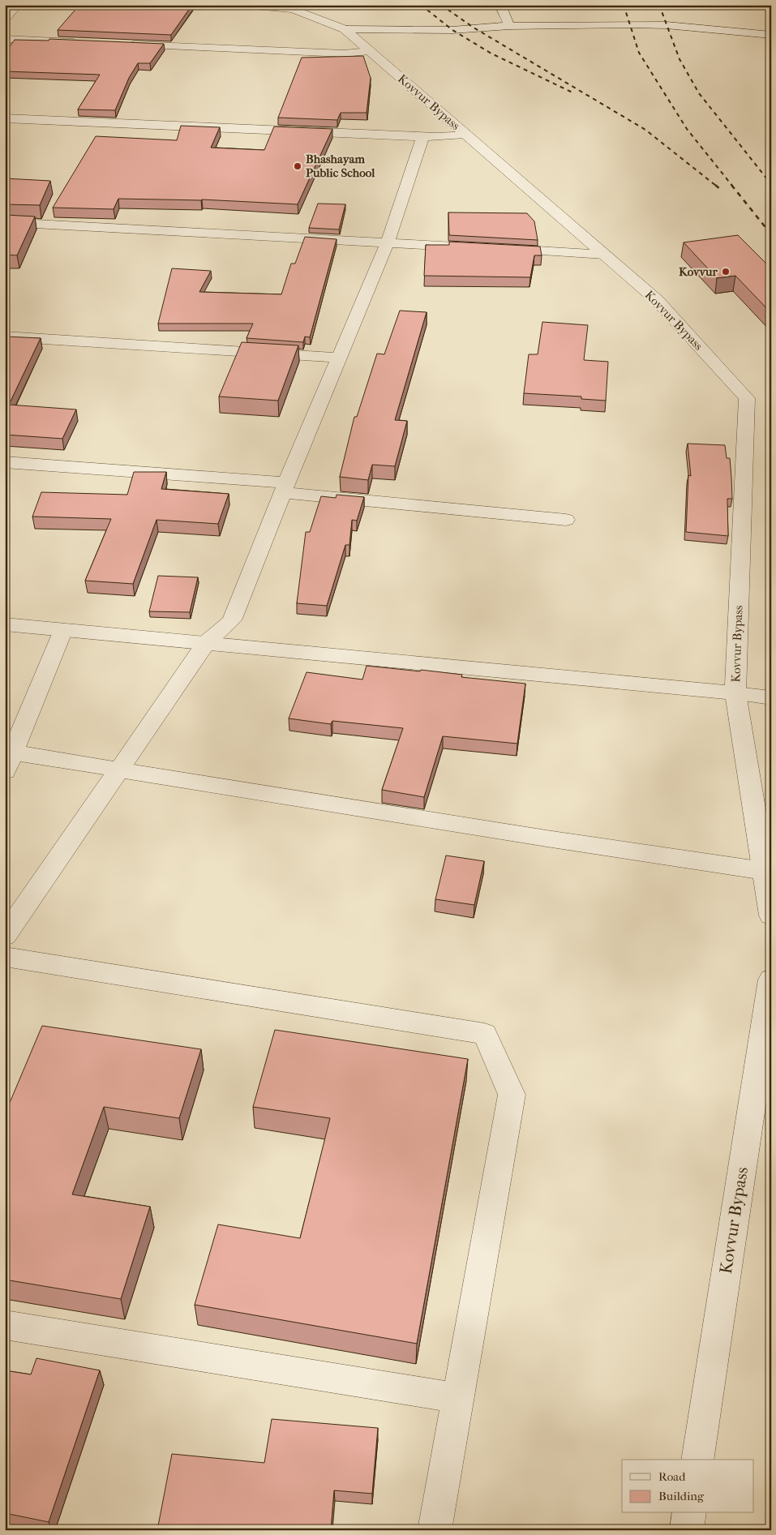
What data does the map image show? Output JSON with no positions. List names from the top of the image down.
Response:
{
  "streets": {
    "street": ["Kovvur Bypass"]
  },
  "places": ["Bhashayam Public School", "Kovvur"],
  "legend": ["Road", "Building"]
}
